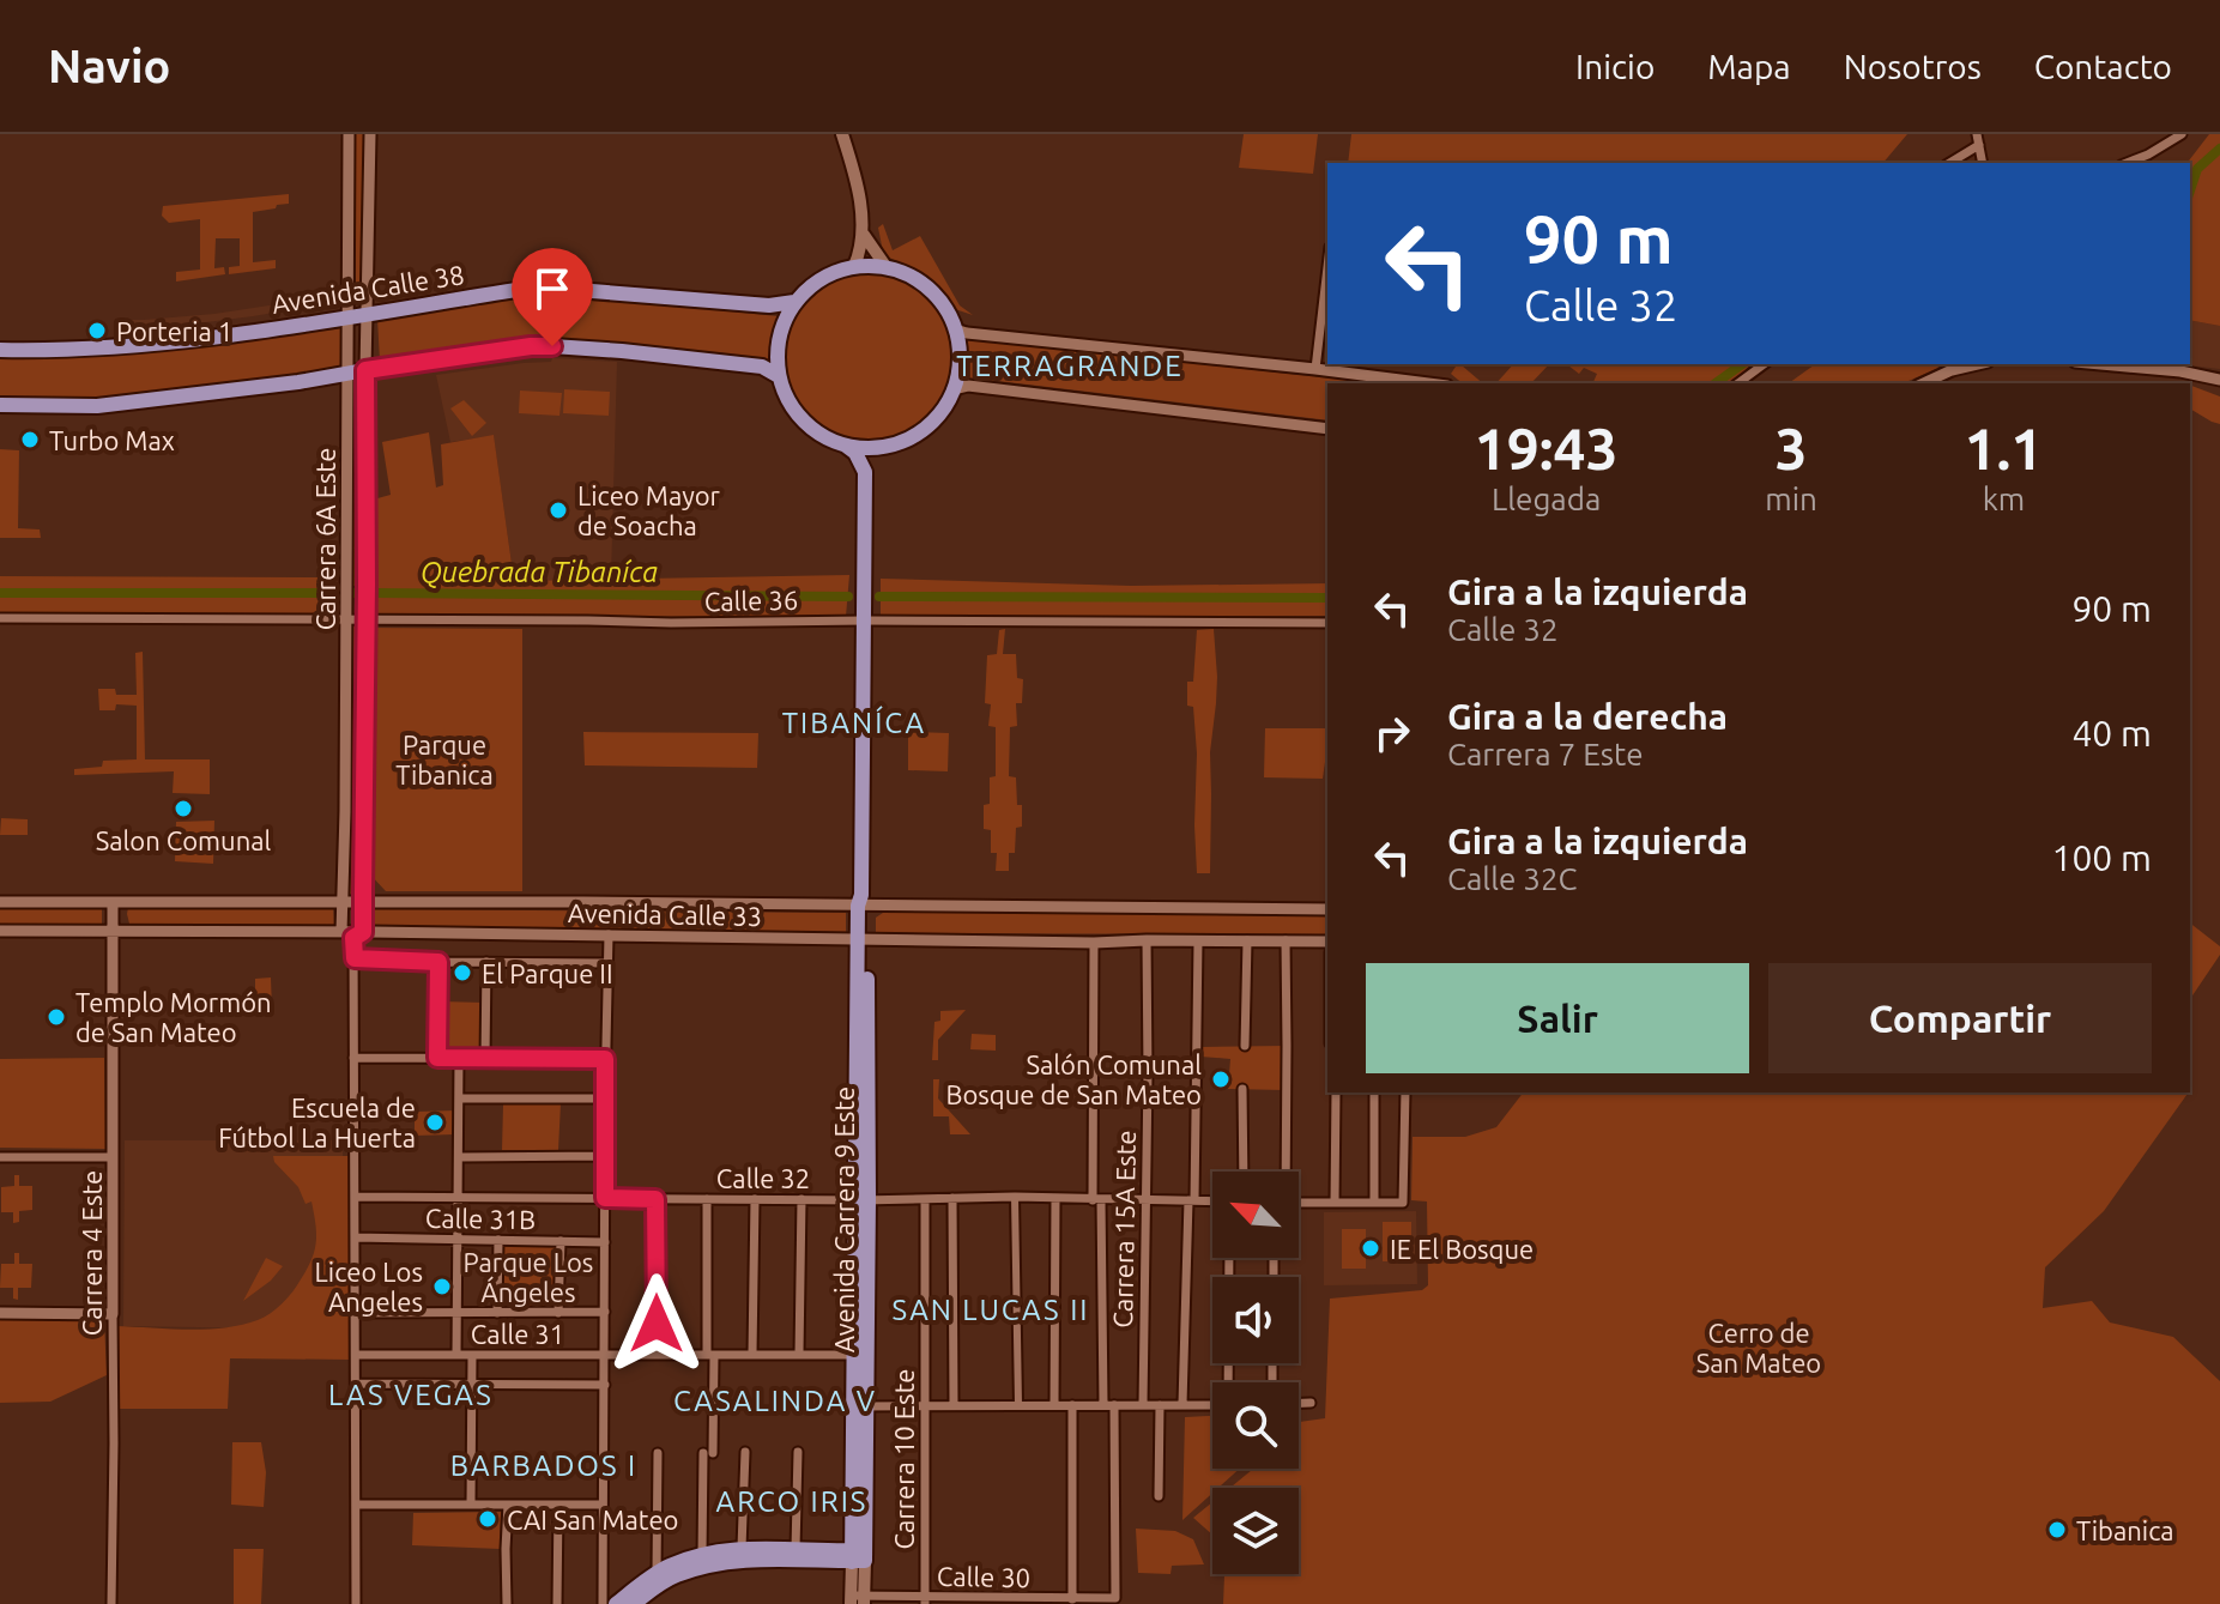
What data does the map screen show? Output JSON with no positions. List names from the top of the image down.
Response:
{
  "streets": {
    "main road": ["Avenida Calle 38", "Avenida Carrera 9 Este"],
    "street": [
      "Carrera 6A Este",
      "Calle 36",
      "Avenida Calle 33",
      "Calle 32",
      "Calle 31B",
      "Carrera 15A Este",
      "Carrera 4 Este",
      "Calle 31",
      "Carrera 10 Este",
      "Calle 30"
    ]
  },
  "crossings": [
    ["Avenida Calle 38", "Carrera 6A Este"],
    ["Carrera 6A Este", "Calle 36"],
    ["Carrera 6A Este", "Avenida Calle 33"],
    ["Carrera 6A Este", "Calle 32"],
    ["Carrera 6A Este", "Calle 31B"],
    ["Carrera 6A Este", "Calle 31"],
    ["Calle 36", "Avenida Carrera 9 Este"],
    ["Avenida Calle 33", "Avenida Carrera 9 Este"],
    ["Avenida Calle 33", "Carrera 15A Este"],
    ["Avenida Calle 33", "Carrera 4 Este"],
    ["Calle 32", "Avenida Carrera 9 Este"],
    ["Calle 32", "Carrera 15A Este"],
    ["Calle 32", "Carrera 10 Este"],
    ["Avenida Carrera 9 Este", "Calle 31"],
    ["Avenida Carrera 9 Este", "Calle 30"],
    ["Carrera 10 Este", "Calle 30"]
  ],
  "districts": [
    "TERRAGRANDE",
    "TIBANÍCA",
    "SAN LUCAS II",
    "LAS VEGAS",
    "CASALINDA V",
    "BARBADOS I",
    "ARCO IRIS"
  ],
  "water": ["Quebrada Tibaníca"],
  "parks": ["Parque Tibanica", "Parque Los Ángeles", "Cerro de San Mateo"],
  "places": [
    "Porteria 1",
    "Turbo Max",
    "Liceo Mayor de Soacha",
    "Salon Comunal",
    "El Parque II",
    "Templo Mormón de San Mateo",
    "Salón Comunal Bosque de San Mateo",
    "Escuela de Fútbol La Huerta",
    "IE El Bosque",
    "Liceo Los Angeles",
    "CAI San Mateo",
    "Tibanica"
  ],
  "north": "top left",
  "page": {
    "header": "Navio",
    "nav": [
      "Inicio",
      "Mapa",
      "Nosotros",
      "Contacto"
    ],
    "turn": ["90 m", "Calle 32"],
    "eta": [
      "19:43",
      "Llegada",
      "3",
      "min",
      "1.1",
      "km"
    ],
    "list": [
      {
        "name": "Gira a la izquierda",
        "note": "Calle 32",
        "value": "90 m"
      },
      {
        "name": "Gira a la derecha",
        "note": "Carrera 7 Este",
        "value": "40 m"
      },
      {
        "name": "Gira a la izquierda",
        "note": "Calle 32C",
        "value": "100 m"
      }
    ],
    "buttons": ["Salir", "Compartir"]
  }
}
